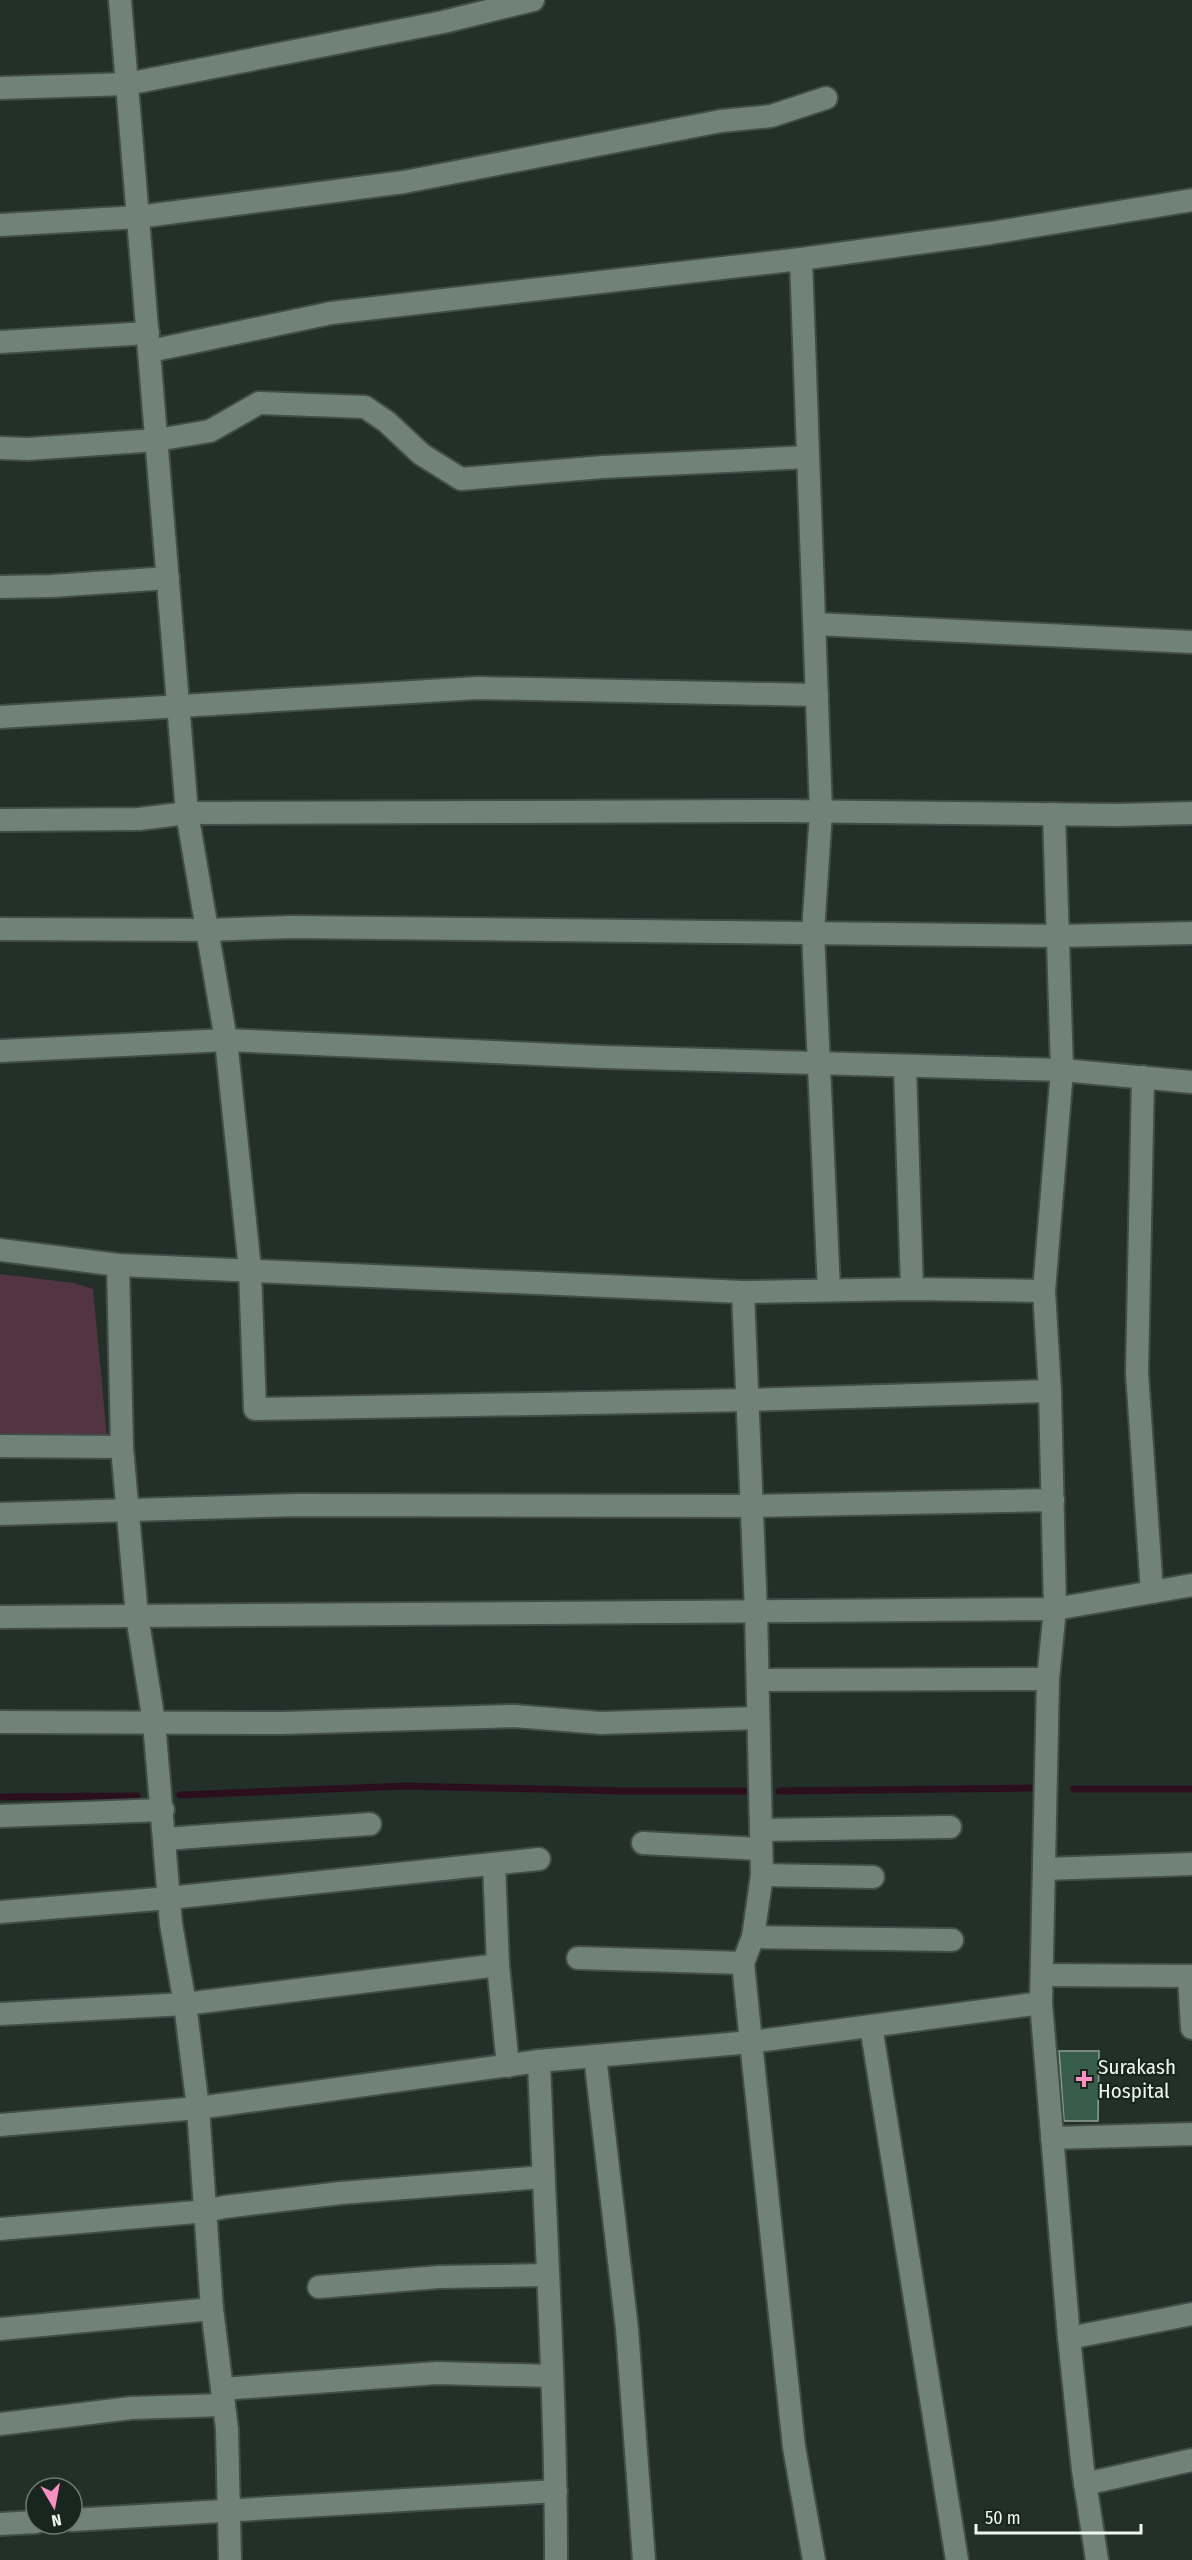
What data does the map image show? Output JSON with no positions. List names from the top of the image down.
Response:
{
  "places": {
    "health": ["Surakash Hospital"]
  },
  "scale_bar": "50 m",
  "north": "bottom"
}
